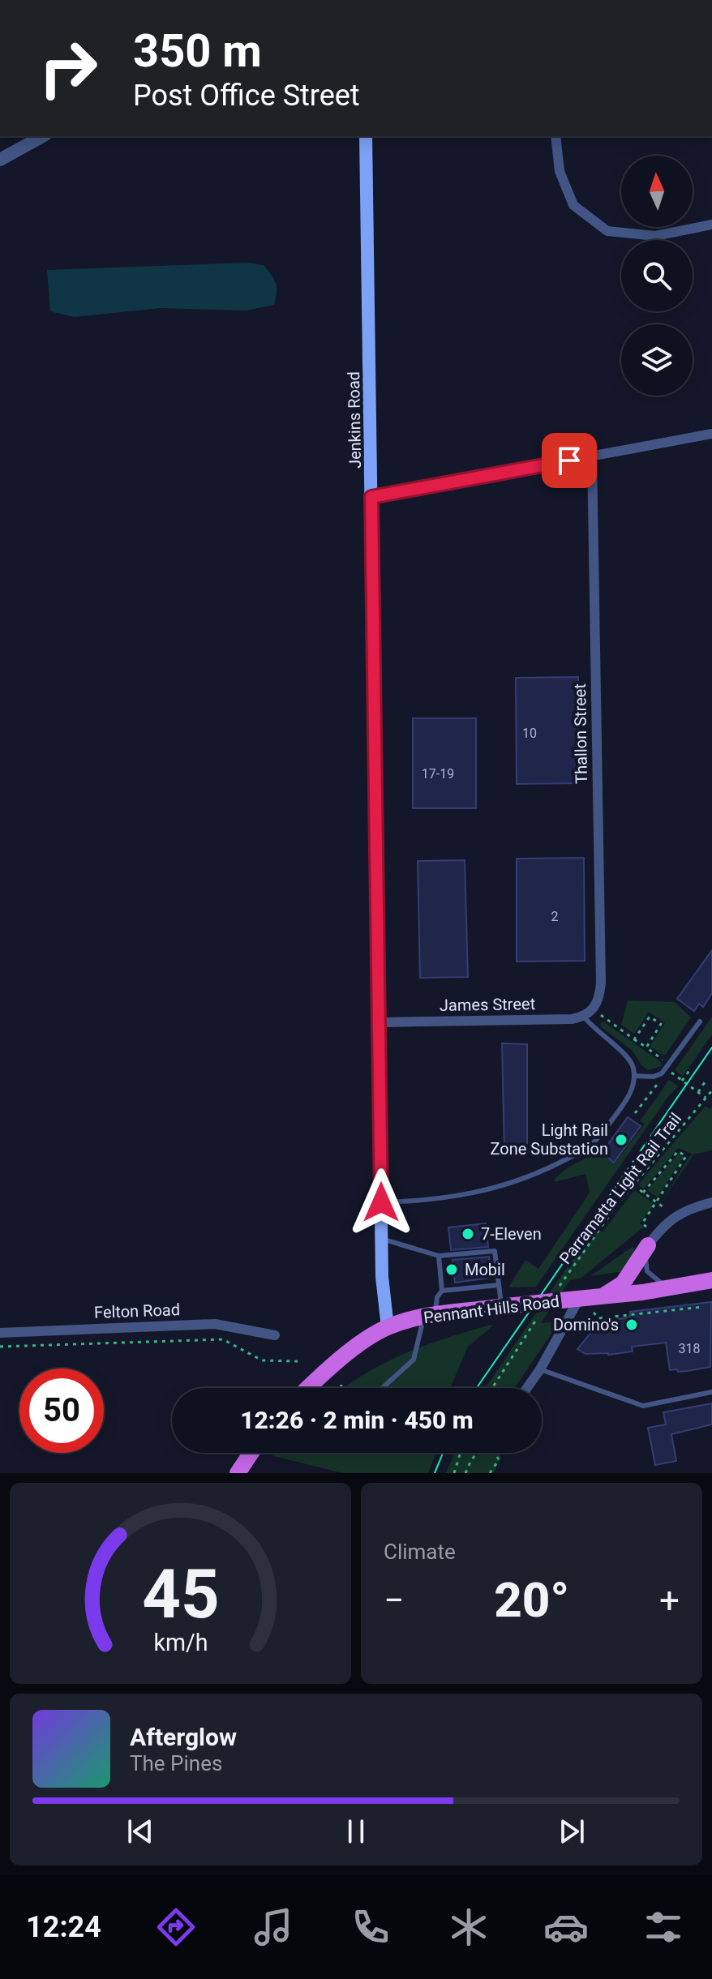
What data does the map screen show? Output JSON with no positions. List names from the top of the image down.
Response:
{
  "streets": {
    "highway": ["Pennant Hills Road"],
    "main road": ["Jenkins Road"],
    "street": ["Thallon Street", "James Street", "Felton Road"],
    "path": ["Parramatta Light Rail Trail"]
  },
  "crossings": [
    ["Jenkins Road", "James Street"],
    ["Jenkins Road", "Pennant Hills Road"],
    ["Thallon Street", "James Street"],
    ["Parramatta Light Rail Trail", "Pennant Hills Road"]
  ],
  "places": [
    "Light Rail Zone Substation",
    "7-Eleven",
    "Mobil",
    "Domino's"
  ],
  "house_numbers": [
    "10",
    "17-19",
    "2",
    "318"
  ],
  "north": "top",
  "page": {
    "turn": ["350 m", "Post Office Street"],
    "limit": "50",
    "trip": "12:26 · 2 min · 450 m",
    "tile": "Climate",
    "heat": ["−", "20°", "+"],
    "song": ["Afterglow", "The Pines"],
    "tabs": "12:24",
    "gauge": ["45", "km/h"]
  }
}
